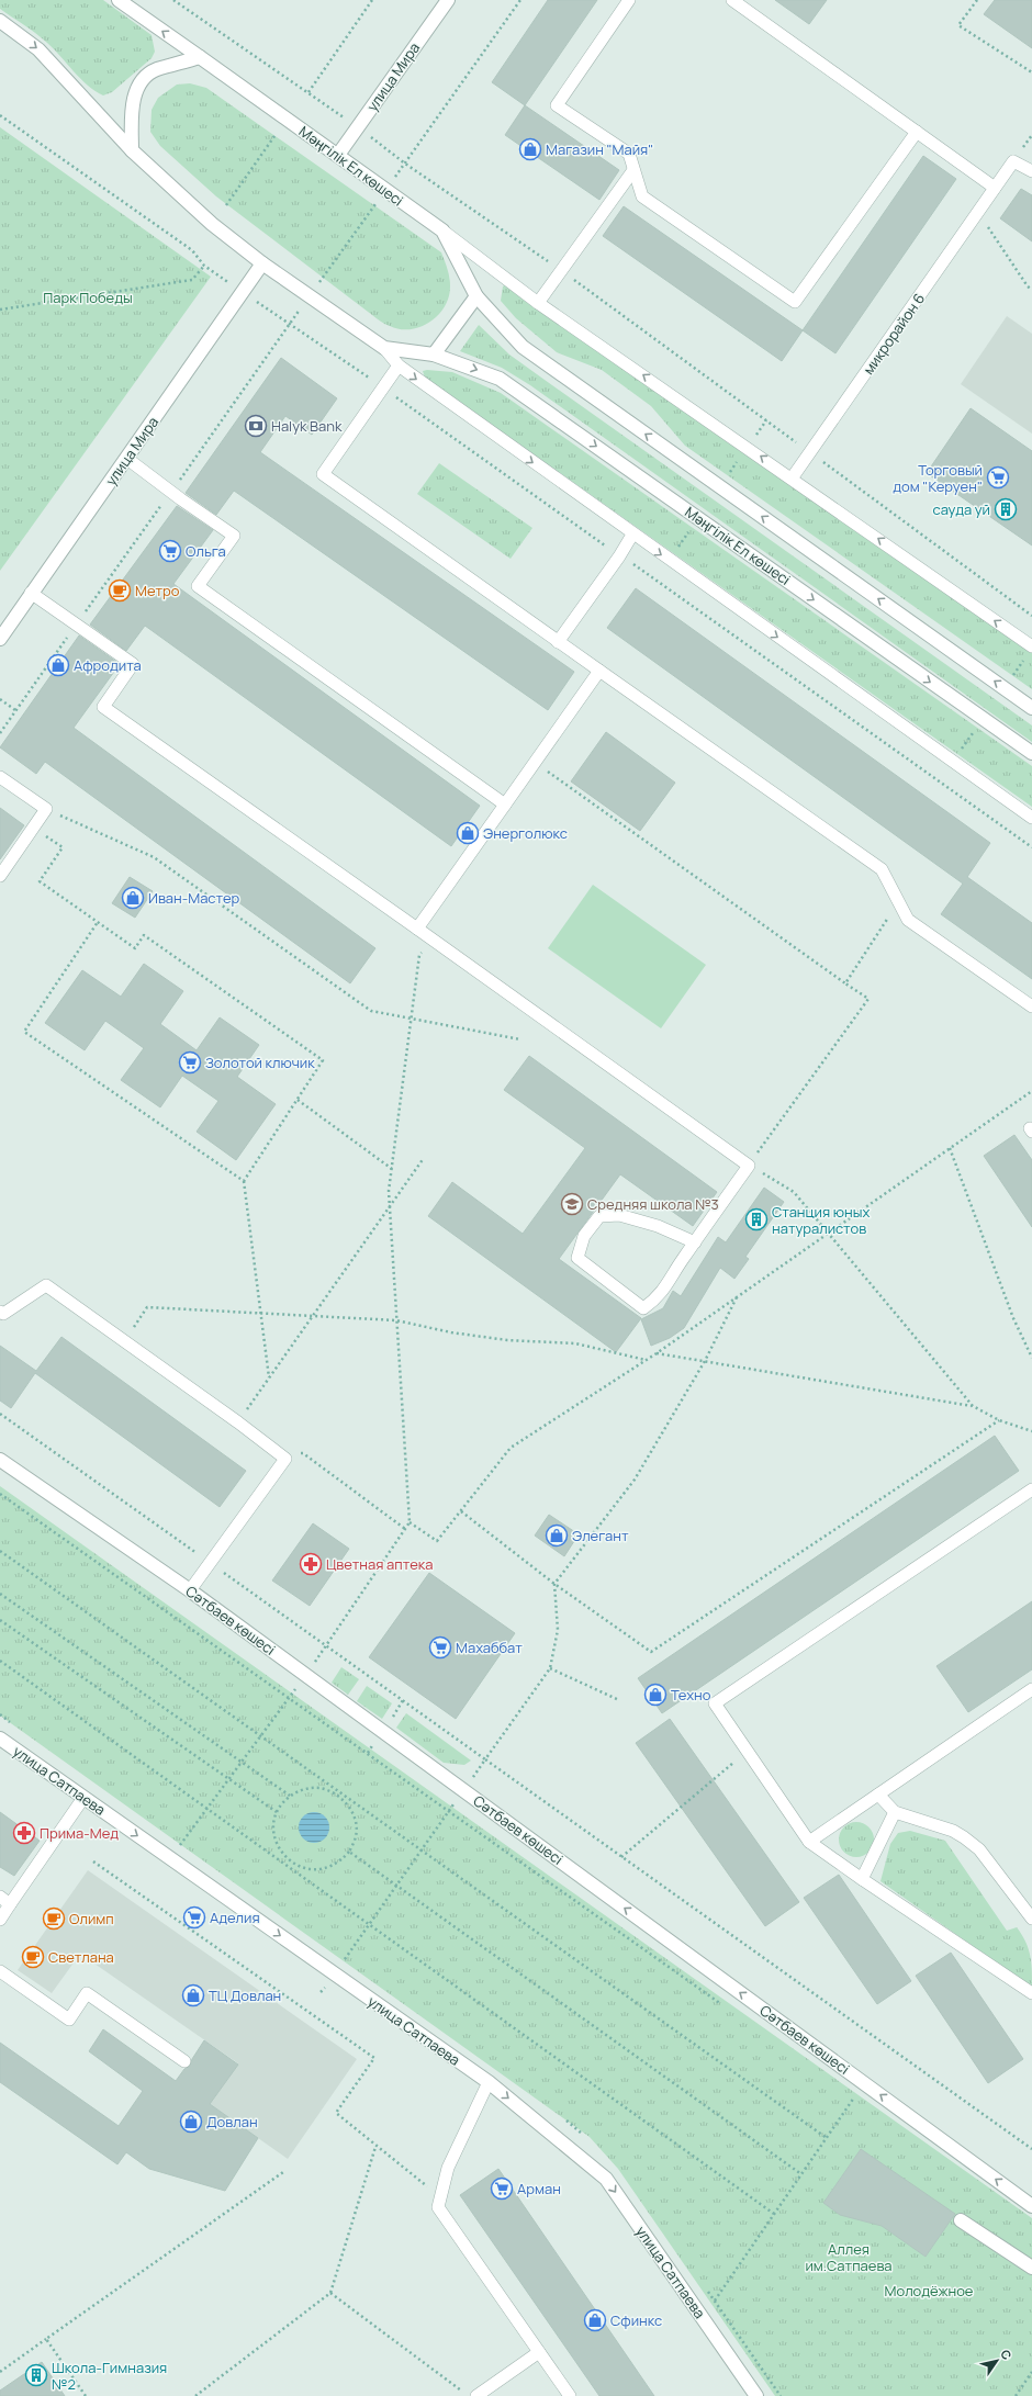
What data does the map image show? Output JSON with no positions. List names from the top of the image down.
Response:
{
  "streets": {
    "street": [
      "улица Мира",
      "Мәңгілік Ел көшесі",
      "Сәтбаев көшесі",
      "улица Сатпаева"
    ],
    "lane": ["микрорайон 6"]
  },
  "crossings": [
    ["улица Мира", "Мәңгілік Ел көшесі"]
  ],
  "one_way": ["Сәтбаев көшесі", "улица Сатпаева"],
  "parks": ["Парк Победы", "Аллея им.Сатпаева", "Молодёжное"],
  "places": {
    "shop": [
      "Магазин \"Майя\"",
      "Афродита",
      "Энерголюкс",
      "Иван-Мастер",
      "Элегант",
      "Техно",
      "ТЦ Довлан",
      "Довлан",
      "Сфинкс"
    ],
    "bank": ["Halyk Bank"],
    "supermarket": [
      "Торговый дом \"Керуен\"",
      "Ольга",
      "Золотой ключик",
      "Махаббат",
      "Аделия",
      "Арман"
    ],
    "building": ["сауда уй", "Станция юных натуралистов", "Школа-Гимназия №2"],
    "cafe": ["Метро", "Олимп", "Светлана"],
    "school or university": ["Средняя школа №3"],
    "pharmacy": ["Цветная аптека", "Прима-Мед"]
  },
  "north": "top right"
}
